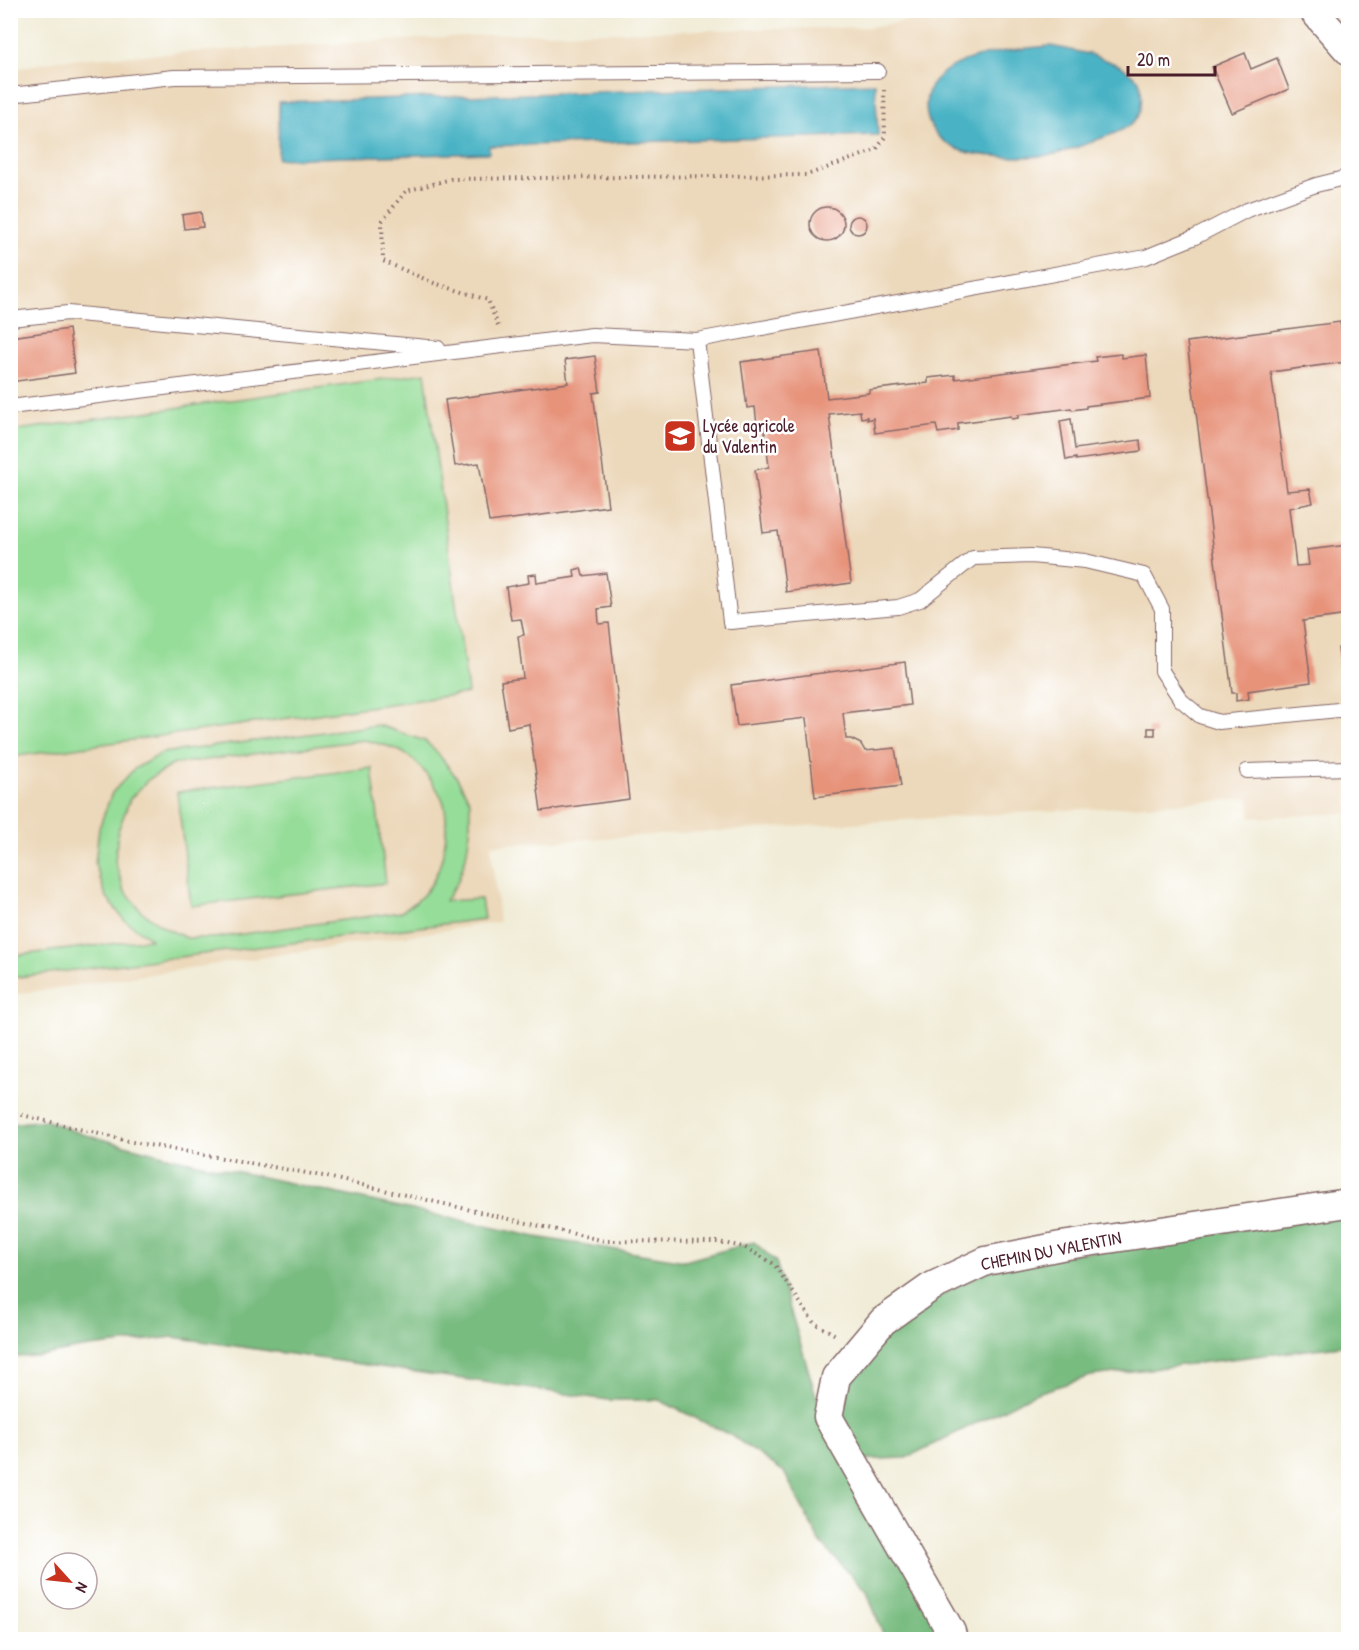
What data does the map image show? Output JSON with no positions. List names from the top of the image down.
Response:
{
  "streets": {
    "street": ["CHEMIN DU VALENTIN"]
  },
  "places": {
    "school or university": ["Lycée agricole du Valentin"]
  },
  "scale_bar": "20 m",
  "north": "bottom right"
}
